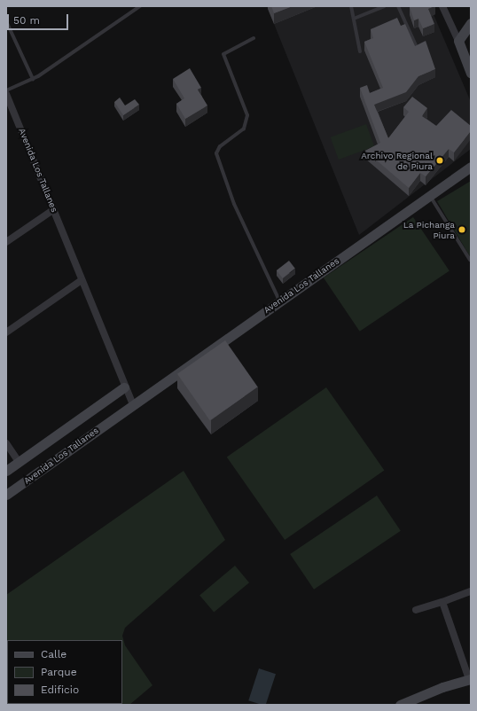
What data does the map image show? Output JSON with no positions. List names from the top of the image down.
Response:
{
  "streets": {
    "main road": ["Avenida Los Tallanes"]
  },
  "places": ["Archivo Regional de Piura", "La Pichanga Piura"],
  "legend": ["Calle", "Parque", "Edificio"],
  "scale_bar": "50 m"
}
